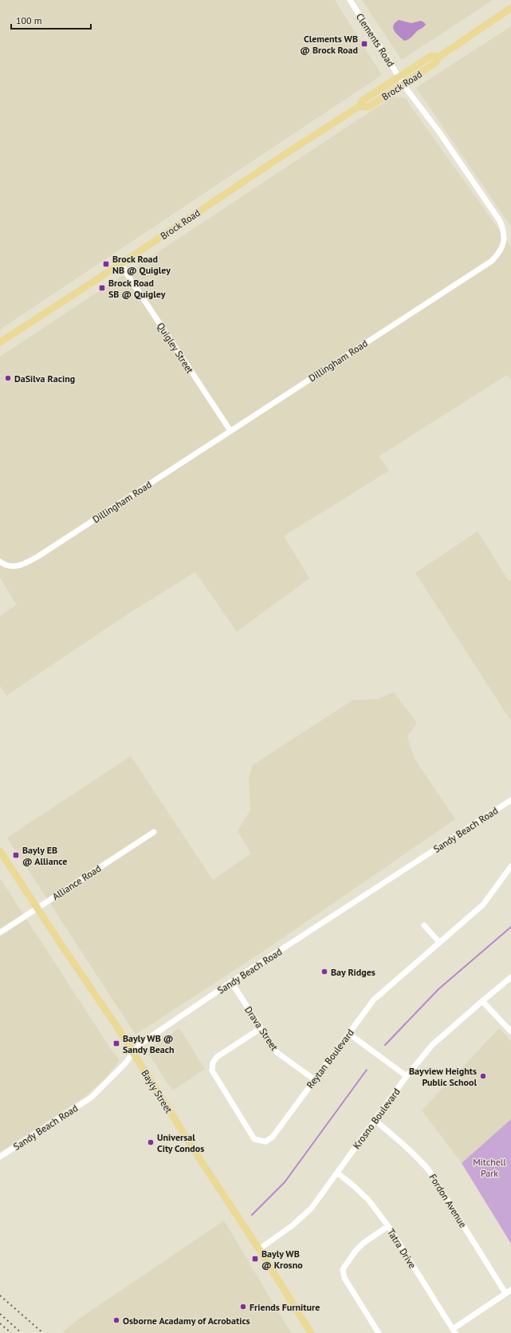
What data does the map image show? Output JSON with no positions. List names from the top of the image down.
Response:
{
  "streets": {
    "main road": ["Brock Road", "Bayly Street"],
    "street": [
      "Clements Road",
      "Quigley Street",
      "Dillingham Road",
      "Sandy Beach Road",
      "Alliance Road",
      "Drava Street",
      "Reytan Boulevard",
      "Krosno Boulevard",
      "Fordon Avenue",
      "Tatra Drive"
    ]
  },
  "crossings": [
    ["Clements Road", "Brock Road"],
    ["Clements Road", "Dillingham Road"],
    ["Brock Road", "Quigley Street"],
    ["Brock Road", "Dillingham Road"],
    ["Quigley Street", "Dillingham Road"],
    ["Sandy Beach Road", "Drava Street"],
    ["Sandy Beach Road", "Bayly Street"],
    ["Alliance Road", "Bayly Street"],
    ["Drava Street", "Reytan Boulevard"],
    ["Bayly Street", "Krosno Boulevard"],
    ["Krosno Boulevard", "Fordon Avenue"],
    ["Krosno Boulevard", "Tatra Drive"]
  ],
  "parks": ["Mitchell Park"],
  "places": {
    "transit": [
      "Clements WB @ Brock Road",
      "Brock Road NB @ Quigley",
      "Brock Road SB @ Quigley",
      "Bayly EB @ Alliance",
      "Bayly WB @ Sandy Beach",
      "Bayly WB @ Krosno"
    ],
    "other": [
      "DaSilva Racing",
      "Bay Ridges",
      "Bayview Heights Public School",
      "Universal City Condos",
      "Friends Furniture",
      "Osborne Acadamy of Acrobatics"
    ]
  },
  "scale_bar": "100 m"
}
